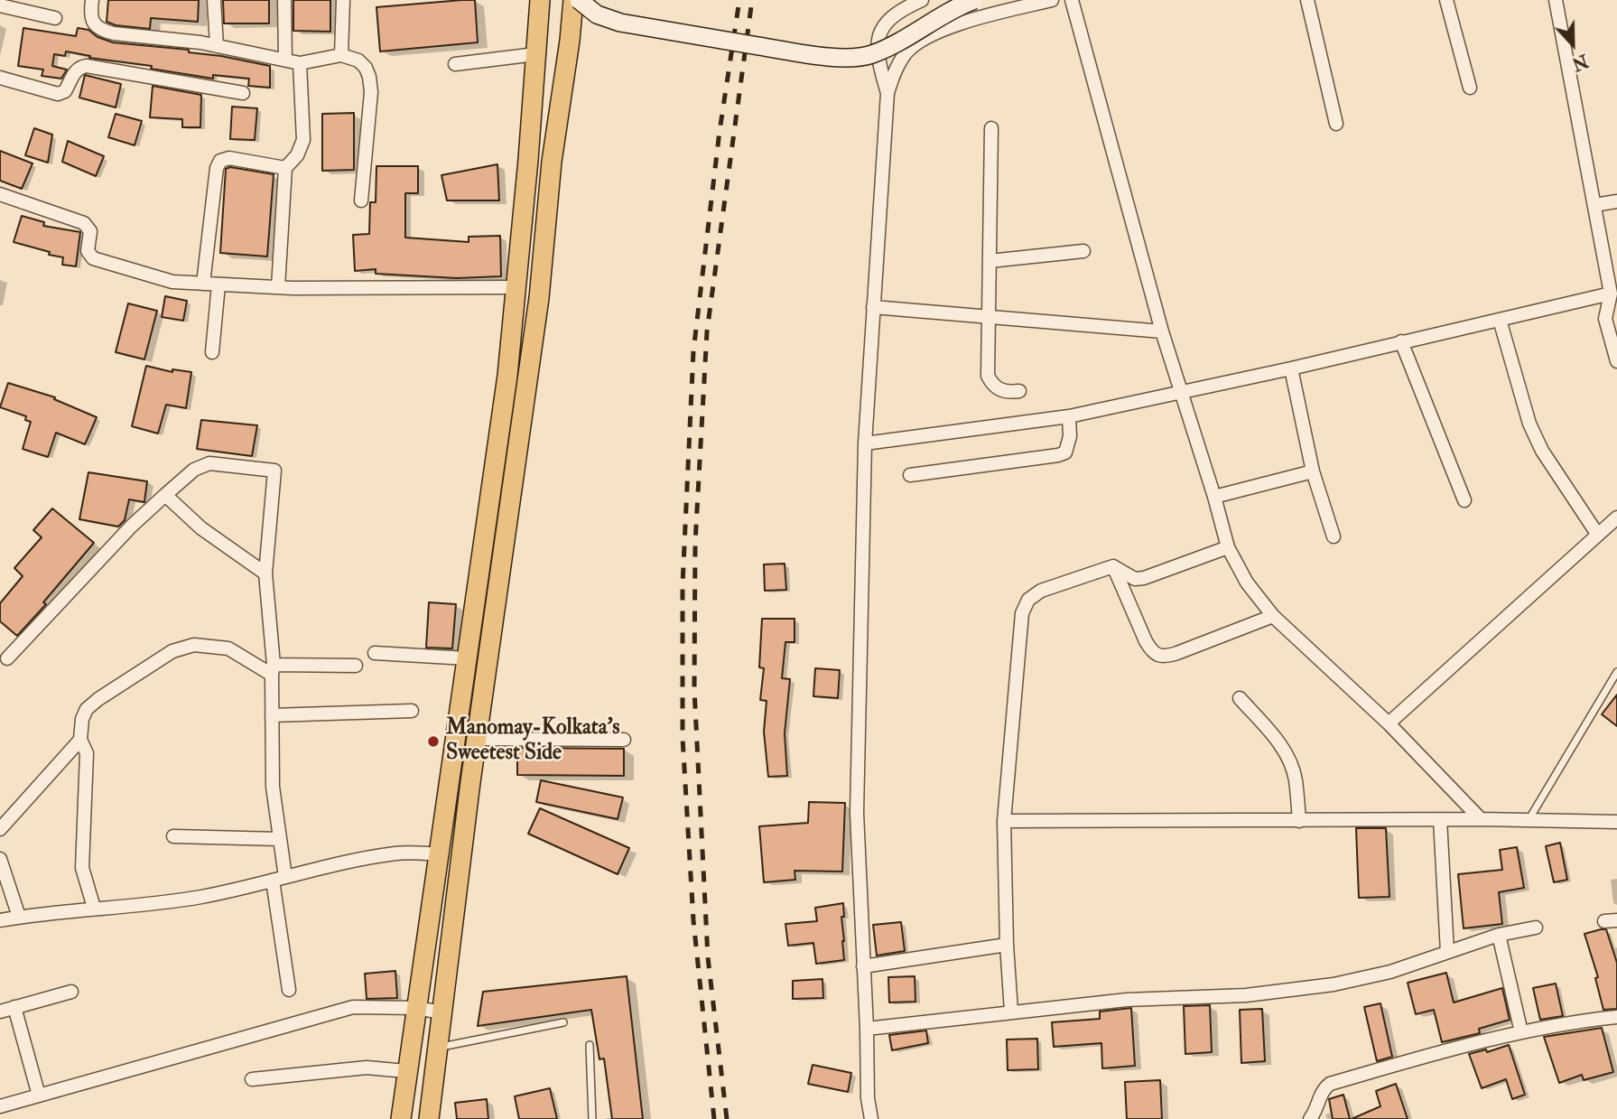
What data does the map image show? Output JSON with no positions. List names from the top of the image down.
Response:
{
  "places": ["Manomay-Kolkata’s Sweetest Side"],
  "north": "bottom"
}
